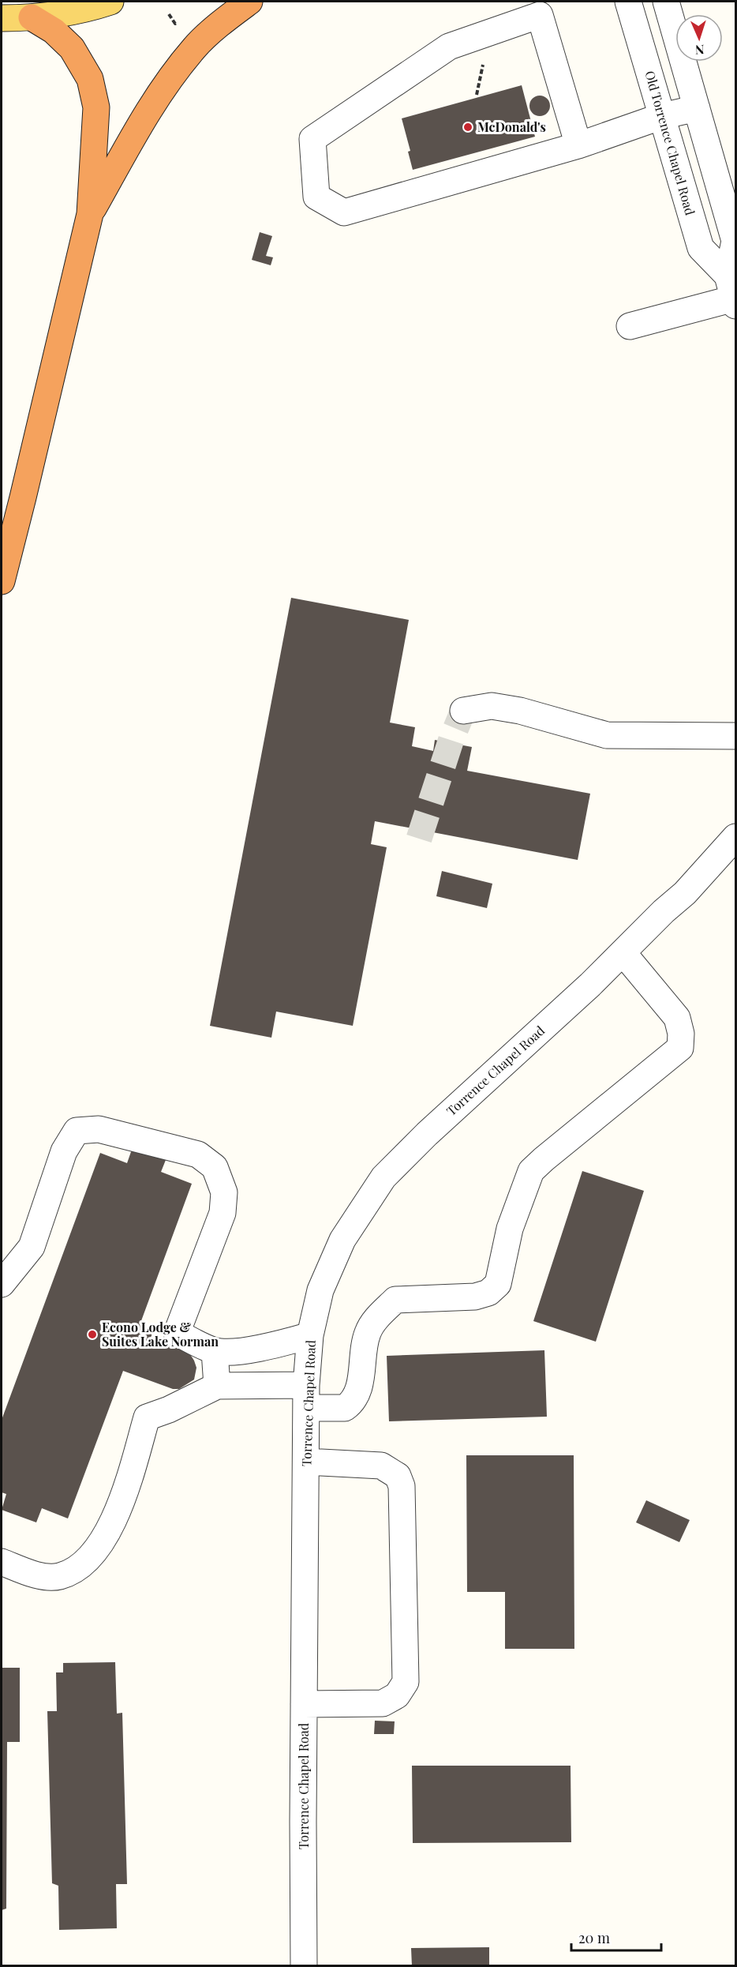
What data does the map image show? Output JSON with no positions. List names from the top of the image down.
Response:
{
  "streets": {
    "street": ["Old Torrence Chapel Road", "Torrence Chapel Road"]
  },
  "places": ["McDonald's", "Econo Lodge & Suites Lake Norman"],
  "scale_bar": "20 m",
  "north": "bottom"
}
